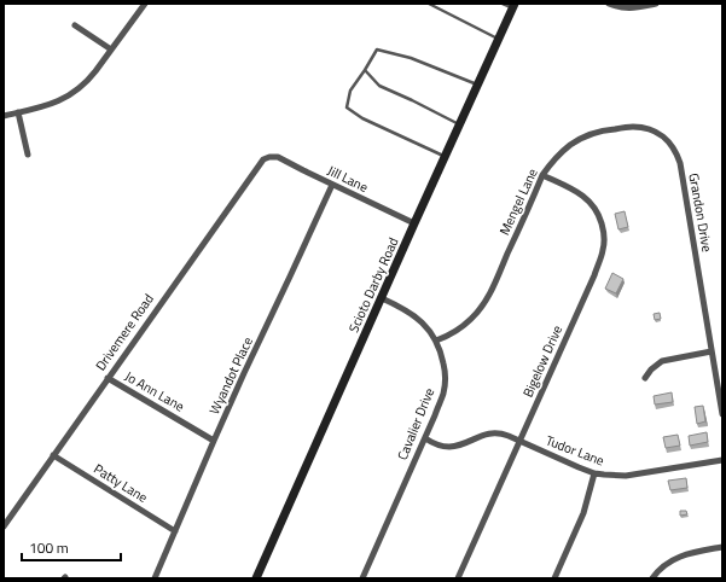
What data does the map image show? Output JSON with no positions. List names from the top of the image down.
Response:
{
  "streets": {
    "main road": ["Scioto Darby Road"],
    "street": [
      "Jill Lane",
      "Mengel Lane",
      "Grandon Drive",
      "Drivemere Road",
      "Bigelow Drive",
      "Wyandot Place",
      "Jo Ann Lane",
      "Cavalier Drive",
      "Tudor Lane",
      "Patty Lane"
    ]
  },
  "crossings": [
    ["Jill Lane", "Scioto Darby Road"],
    ["Jill Lane", "Drivemere Road"],
    ["Jill Lane", "Wyandot Place"],
    ["Mengel Lane", "Grandon Drive"],
    ["Mengel Lane", "Bigelow Drive"],
    ["Mengel Lane", "Cavalier Drive"],
    ["Scioto Darby Road", "Cavalier Drive"],
    ["Drivemere Road", "Jo Ann Lane"],
    ["Drivemere Road", "Patty Lane"],
    ["Bigelow Drive", "Tudor Lane"],
    ["Wyandot Place", "Jo Ann Lane"],
    ["Wyandot Place", "Patty Lane"],
    ["Cavalier Drive", "Tudor Lane"]
  ],
  "scale_bar": "100 m"
}
